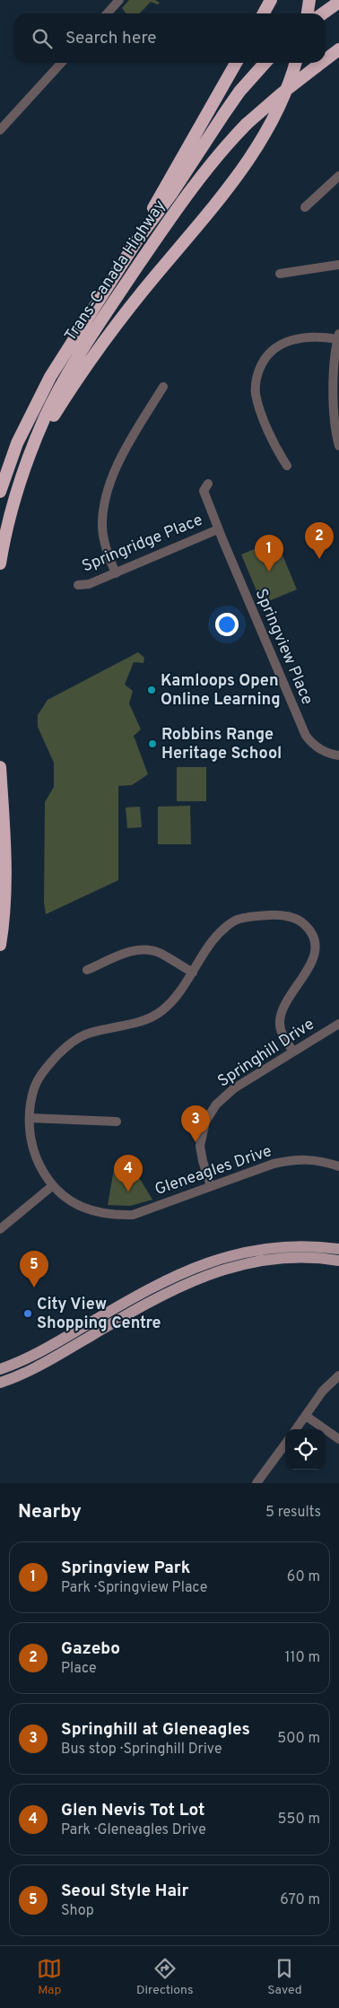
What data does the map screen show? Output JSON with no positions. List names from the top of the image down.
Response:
{
  "streets": {
    "highway": ["Trans-Canada Highway"],
    "street": [
      "Springridge Place",
      "Springview Place",
      "Springhill Drive",
      "Gleneagles Drive"
    ]
  },
  "crossings": [
    ["Springridge Place", "Springview Place"],
    ["Springhill Drive", "Gleneagles Drive"]
  ],
  "places": ["Kamloops Open Online Learning", "Robbins Range Heritage School", "City View Shopping Centre"],
  "page": {
    "search": "Search here",
    "pins": [
      "2",
      "1",
      "3",
      "4",
      "5"
    ],
    "heading": ["Nearby", "5 results"],
    "list": [
      {
        "mark": "1",
        "name": "Springview Park",
        "note": "Park · Springview Place",
        "value": "60 m"
      },
      {
        "mark": "2",
        "name": "Gazebo",
        "note": "Place",
        "value": "110 m"
      },
      {
        "mark": "3",
        "name": "Springhill at Gleneagles",
        "note": "Bus stop · Springhill Drive",
        "value": "500 m"
      },
      {
        "mark": "4",
        "name": "Glen Nevis Tot Lot",
        "note": "Park · Gleneagles Drive",
        "value": "550 m"
      },
      {
        "mark": "5",
        "name": "Seoul Style Hair",
        "note": "Shop",
        "value": "670 m"
      }
    ],
    "nav": ["Map", "Directions", "Saved"]
  }
}
